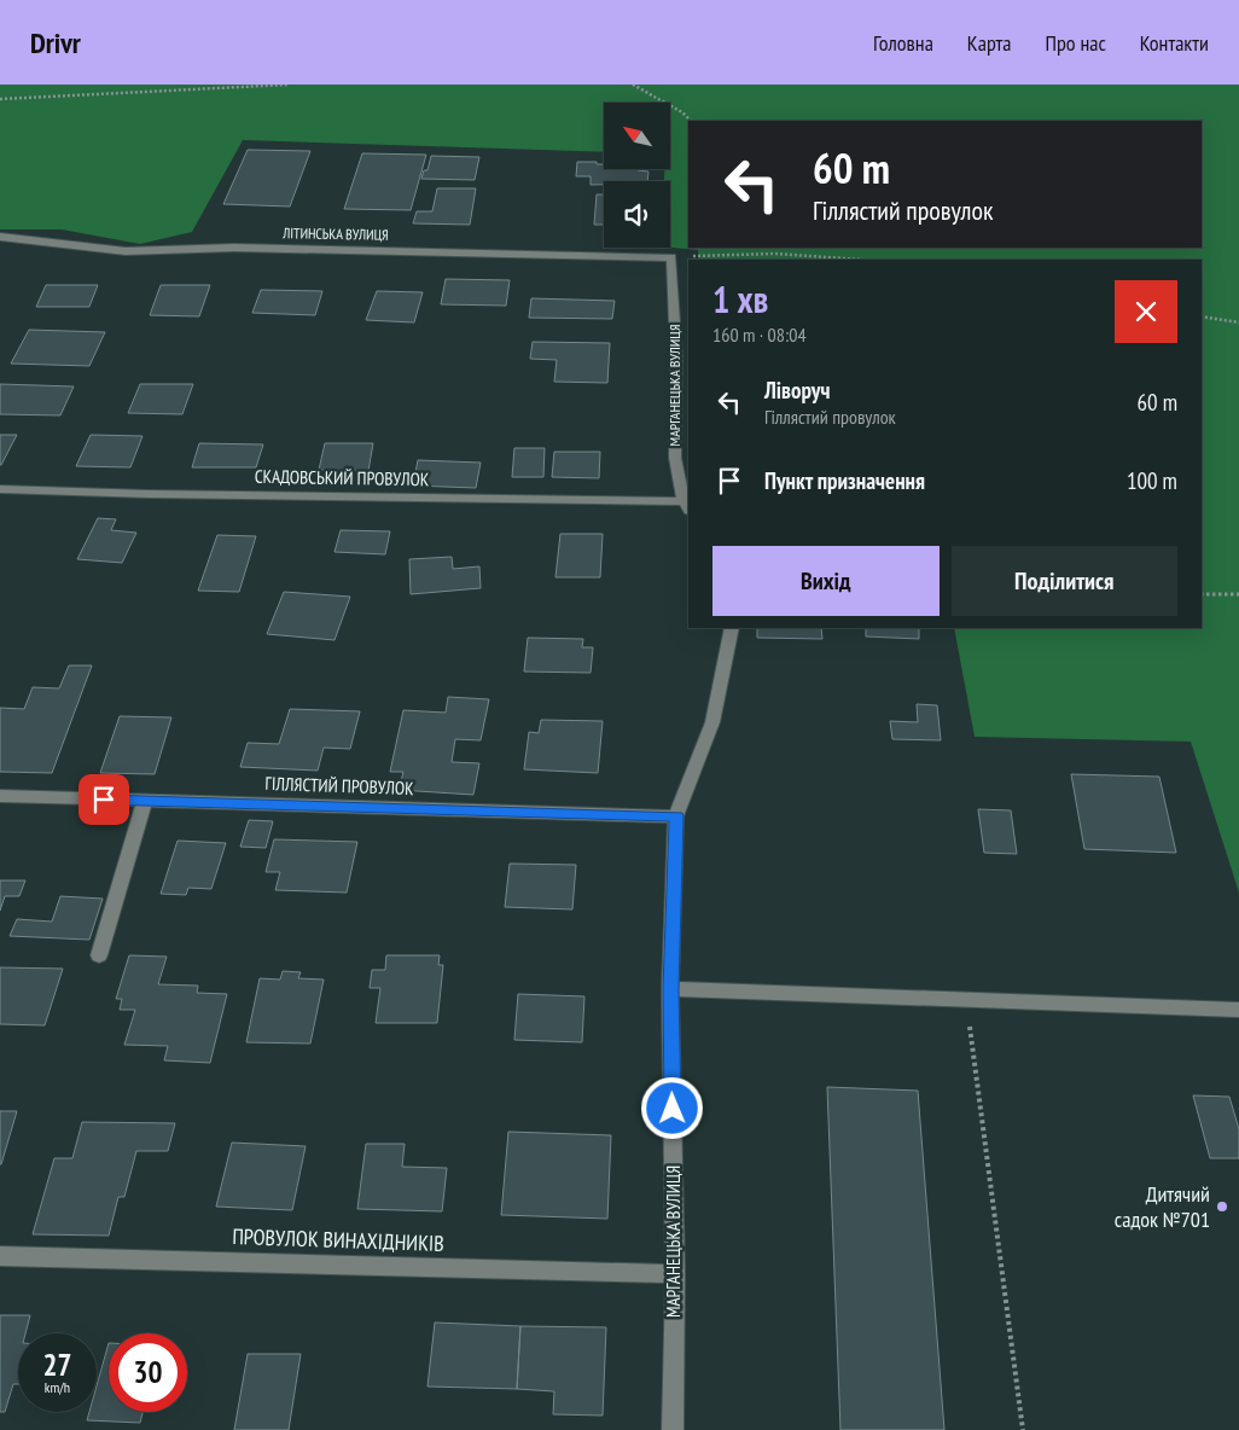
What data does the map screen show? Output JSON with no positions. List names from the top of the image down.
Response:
{
  "streets": {
    "street": [
      "ЛІТИНСЬКА ВУЛИЦЯ",
      "МАРГАНЕЦЬКА ВУЛИЦЯ",
      "СКАДОВСЬКИЙ ПРОВУЛОК",
      "ГІЛЛЯСТИЙ ПРОВУЛОК",
      "ПРОВУЛОК ВИНАХІДНИКІВ"
    ]
  },
  "crossings": [
    ["ЛІТИНСЬКА ВУЛИЦЯ", "МАРГАНЕЦЬКА ВУЛИЦЯ"],
    ["МАРГАНЕЦЬКА ВУЛИЦЯ", "СКАДОВСЬКИЙ ПРОВУЛОК"],
    ["МАРГАНЕЦЬКА ВУЛИЦЯ", "ГІЛЛЯСТИЙ ПРОВУЛОК"],
    ["МАРГАНЕЦЬКА ВУЛИЦЯ", "ПРОВУЛОК ВИНАХІДНИКІВ"]
  ],
  "places": ["Дитячий садок №701"],
  "north": "top left",
  "page": {
    "header": "Drivr",
    "nav": [
      "Головна",
      "Карта",
      "Про нас",
      "Контакти"
    ],
    "turn": ["60 m", "Гіллястий провулок"],
    "heading": ["1 хв", "160 m · 08:04"],
    "list": [
      {
        "name": "Ліворуч",
        "note": "Гіллястий провулок",
        "value": "60 m"
      },
      {
        "name": "Пункт призначення",
        "value": "100 m"
      }
    ],
    "buttons": ["Вихід", "Поділитися"],
    "speed": "27 km/h",
    "limit": "30"
  }
}
